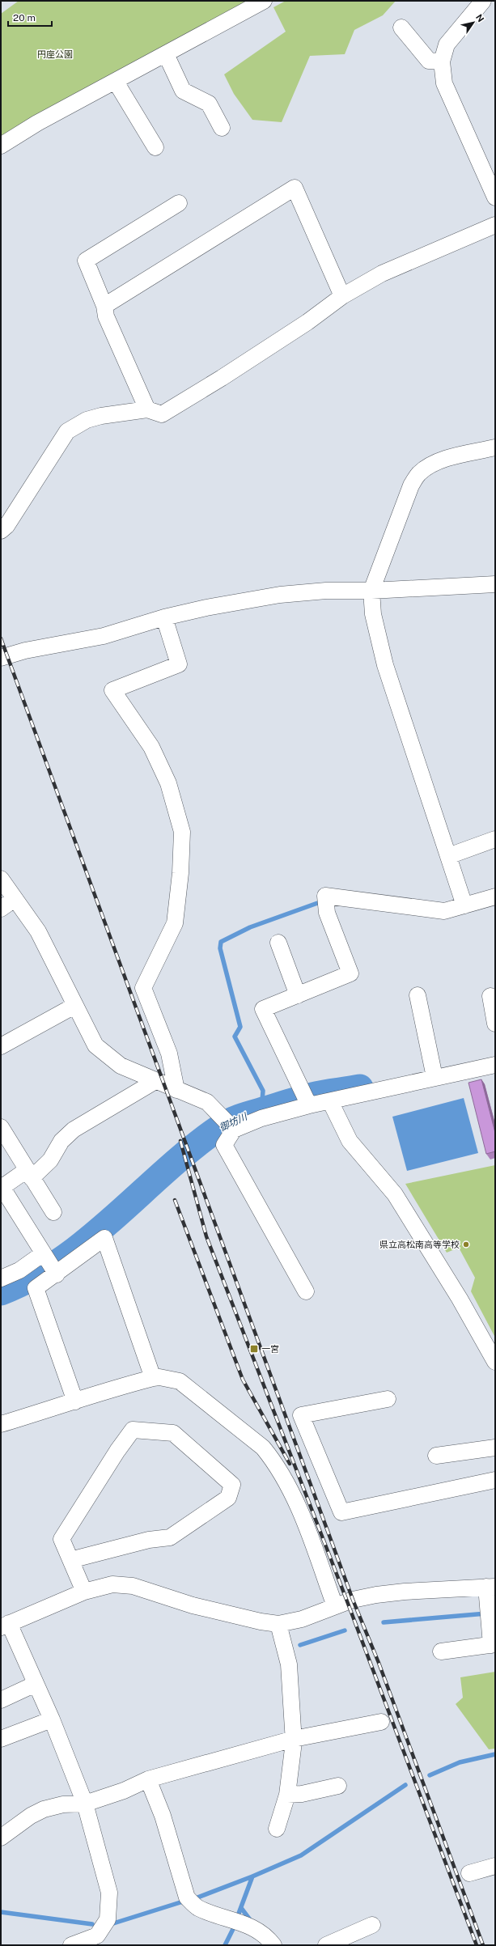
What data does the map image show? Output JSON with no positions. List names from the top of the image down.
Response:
{
  "water": ["御坊川"],
  "parks": ["円座公園"],
  "places": {
    "other": ["県立高松南高等学校"],
    "transit": ["一宮"]
  },
  "scale_bar": "20 m",
  "north": "top right"
}
